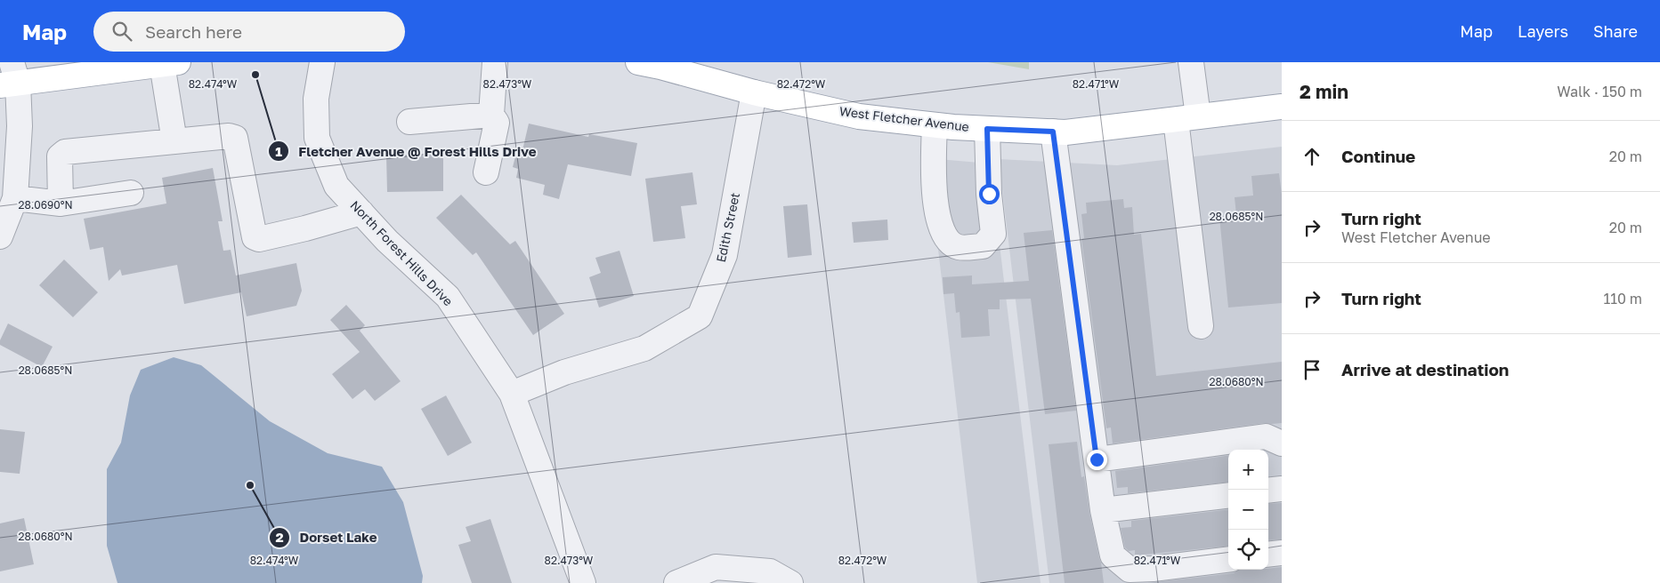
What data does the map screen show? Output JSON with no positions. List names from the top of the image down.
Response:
{
  "streets": {
    "main road": ["West Fletcher Avenue"],
    "street": ["Edith Street", "North Forest Hills Drive"]
  },
  "crossings": [
    ["West Fletcher Avenue", "Edith Street"],
    ["Edith Street", "North Forest Hills Drive"]
  ],
  "places": ["Fletcher Avenue @ Forest Hills Drive", "Dorset Lake"],
  "page": {
    "header": "Map",
    "search": "Search here",
    "nav": ["Map", "Layers", "Share"],
    "heading": ["2 min", "Walk · 150 m"],
    "list": [
      ["Continue", "20 m"],
      ["Turn right", "West Fletcher Avenue", "20 m"],
      ["Turn right", "110 m"],
      "Arrive at destination"
    ],
    "map_buttons": ["+", "−"]
  },
  "coordinates": [
    "82.474°W",
    "82.473°W",
    "82.472°W",
    "82.471°W",
    "28.0690°N",
    "28.0685°N",
    "28.0680°N"
  ]
}
